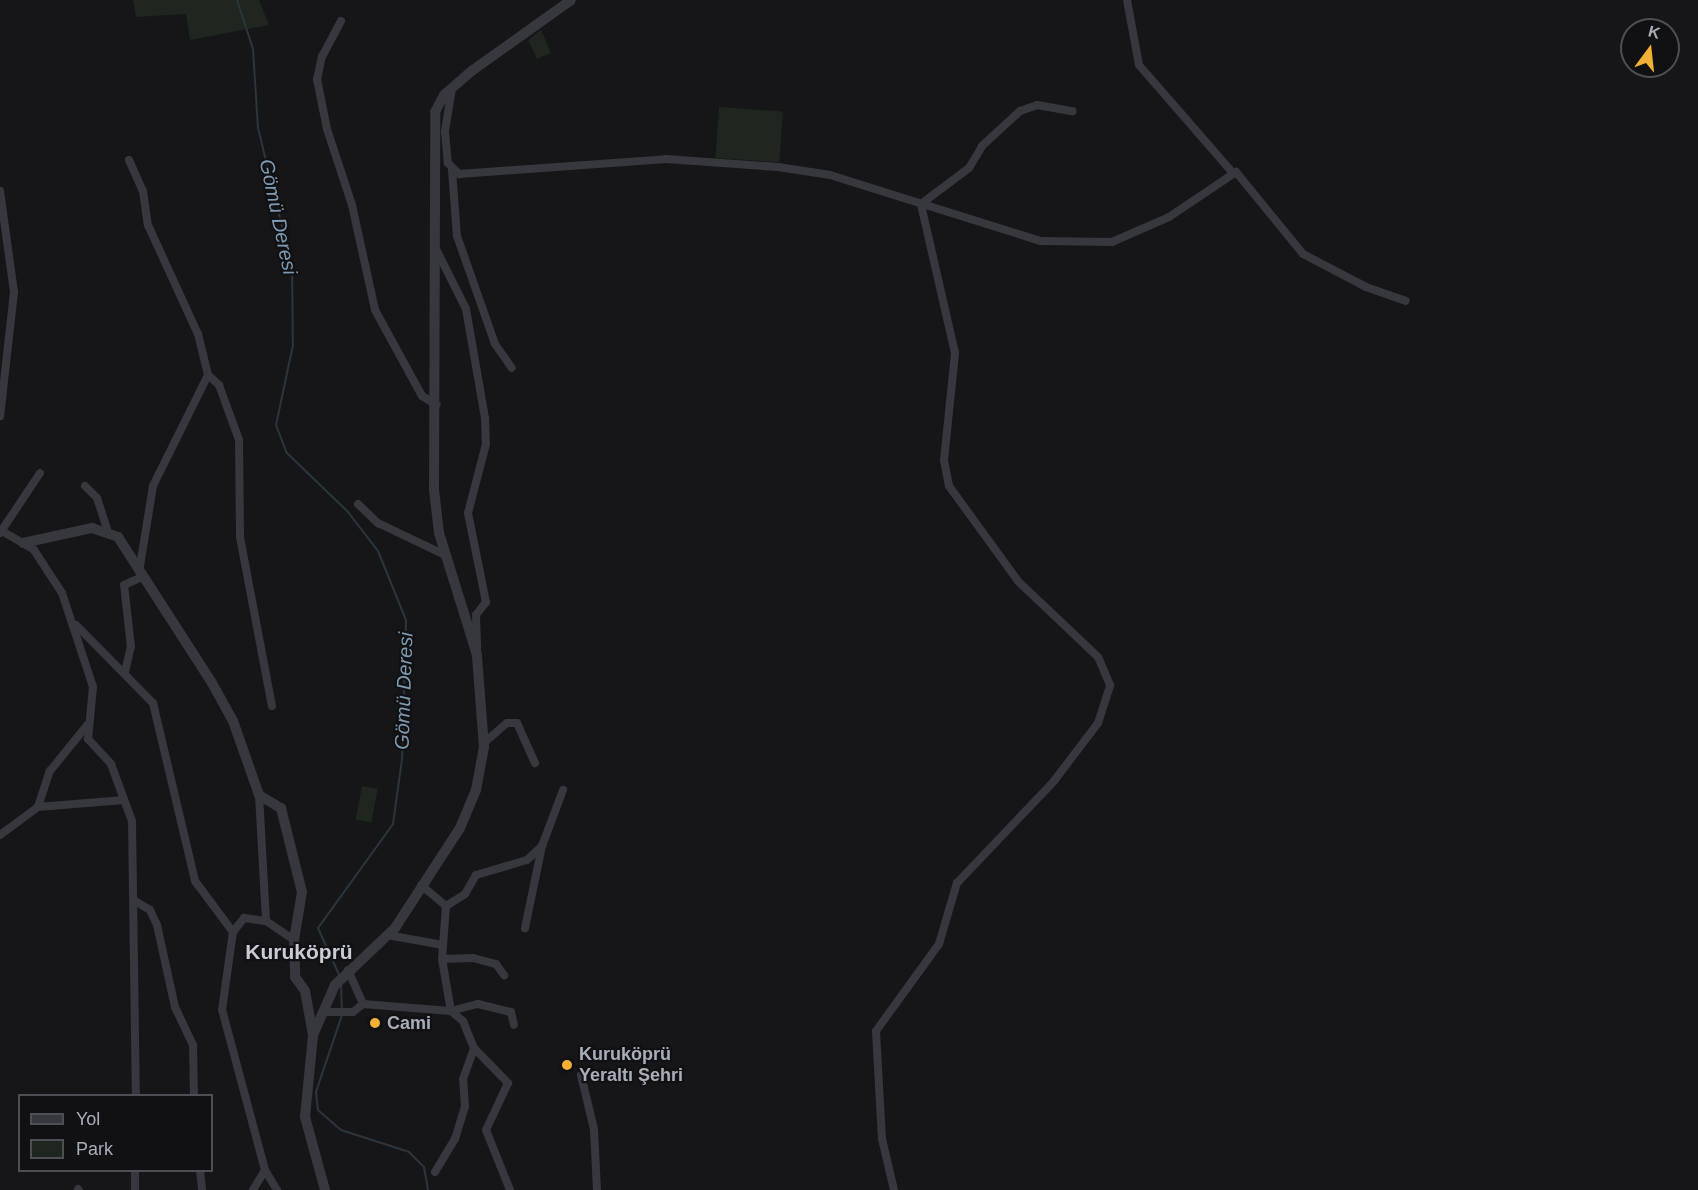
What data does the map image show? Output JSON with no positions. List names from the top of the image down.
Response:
{
  "districts": ["Kuruköprü"],
  "water": ["Gömü Deresi"],
  "places": ["Cami", "Kuruköprü Yeraltı Şehri"],
  "legend": ["Yol", "Park"],
  "north": "top"
}
